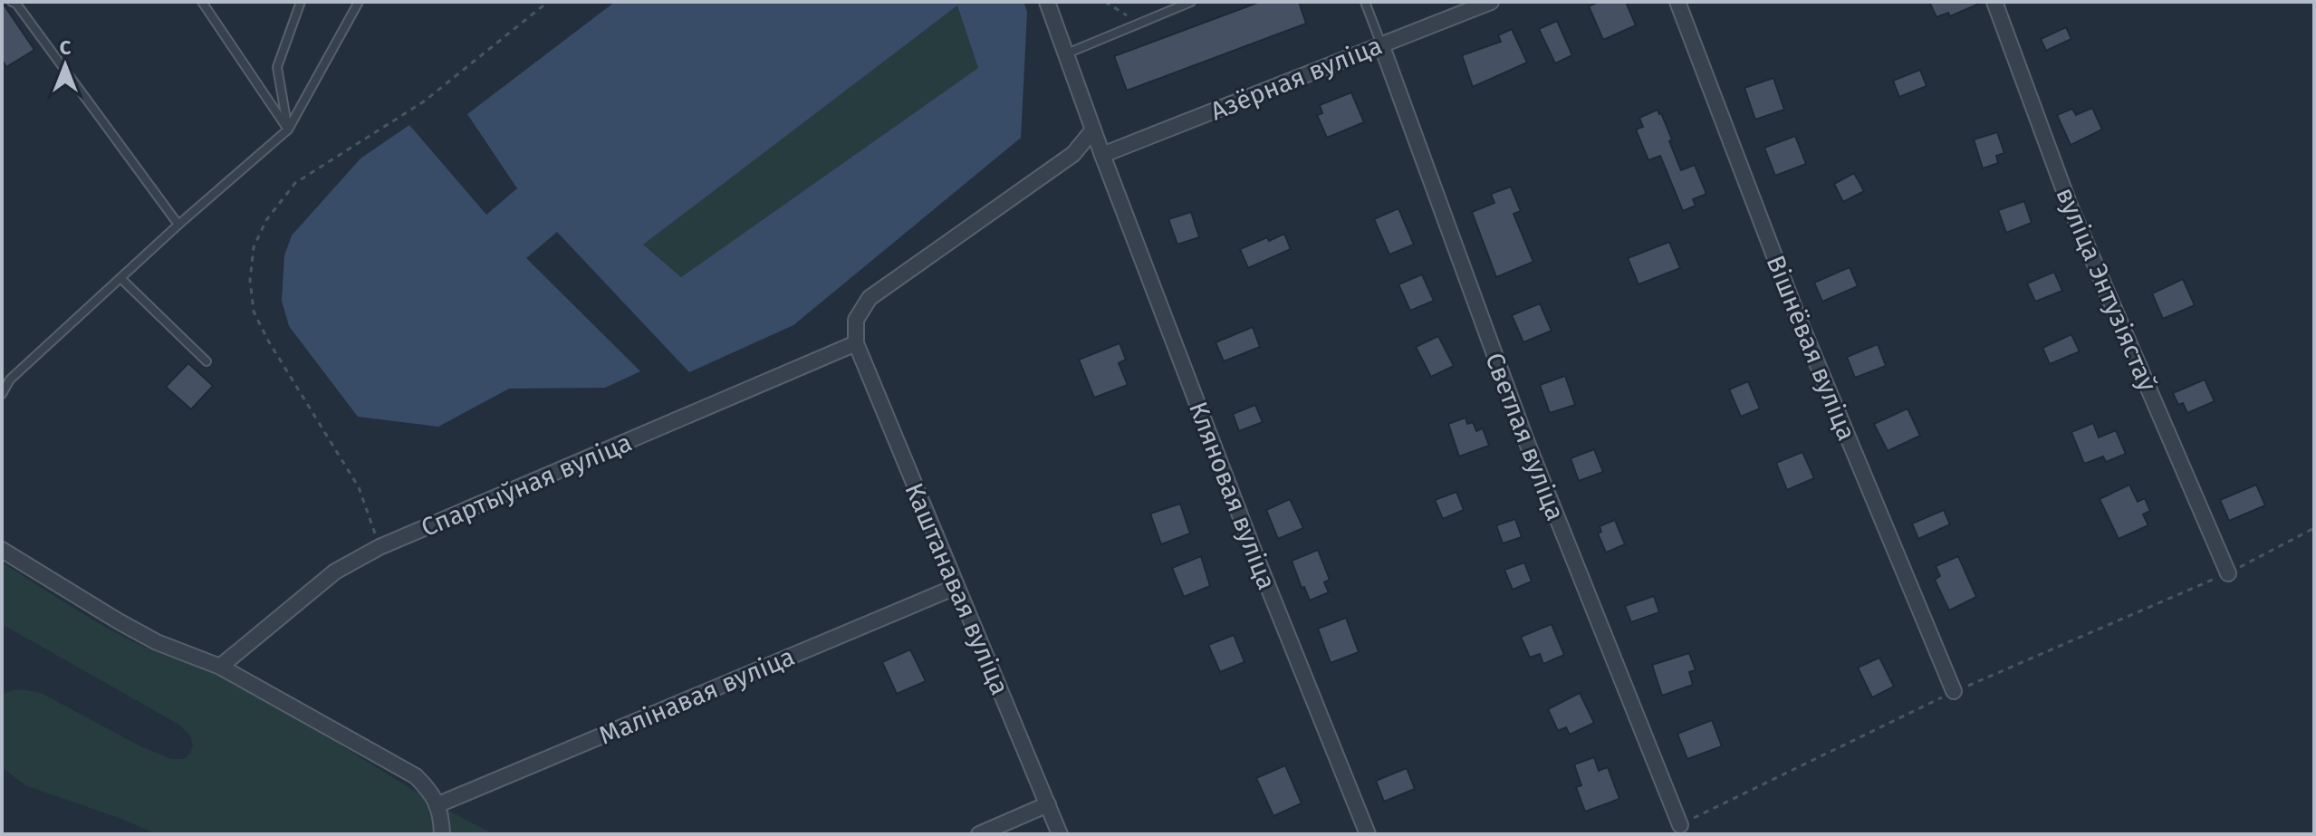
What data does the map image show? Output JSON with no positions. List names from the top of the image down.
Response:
{
  "streets": {
    "street": [
      "Азёрная вуліца",
      "вуліца Энтузіястаў",
      "Вішнёвая вуліца",
      "Светлая вуліца",
      "Спартыўная вуліца",
      "Кляновая вуліца",
      "Каштанавая вуліца",
      "Малінавая вуліца"
    ]
  },
  "crossings": [
    ["Азёрная вуліца", "Светлая вуліца"],
    ["Азёрная вуліца", "Кляновая вуліца"],
    ["Спартыўная вуліца", "Каштанавая вуліца"],
    ["Каштанавая вуліца", "Малінавая вуліца"]
  ],
  "north": "top"
}
